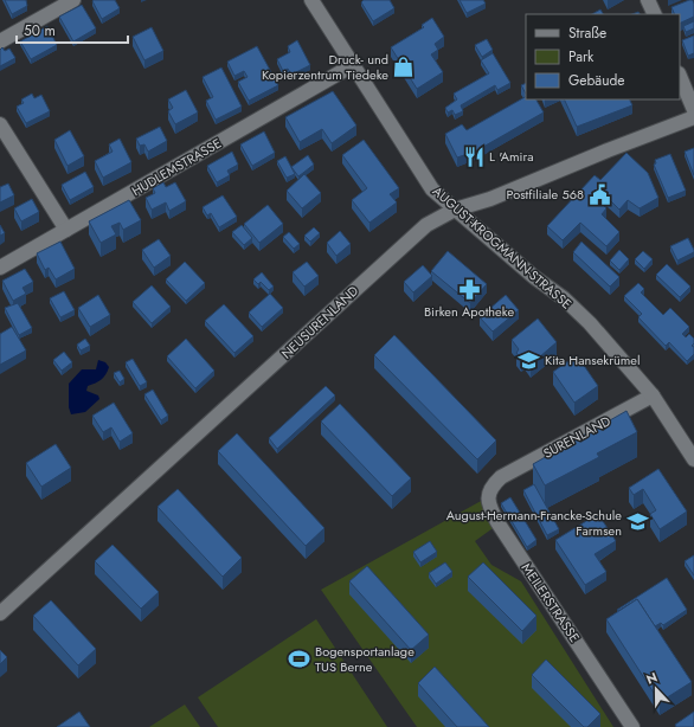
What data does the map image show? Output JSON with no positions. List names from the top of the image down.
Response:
{
  "streets": {
    "street": [
      "HUDLEMSTRASSE",
      "AUGUST-KROGMANN-STRASSE",
      "NEUSURENLAND",
      "SURENLAND",
      "MEILERSTRASSE"
    ]
  },
  "crossings": [
    ["HUDLEMSTRASSE", "AUGUST-KROGMANN-STRASSE"],
    ["AUGUST-KROGMANN-STRASSE", "NEUSURENLAND"],
    ["AUGUST-KROGMANN-STRASSE", "SURENLAND"],
    ["SURENLAND", "MEILERSTRASSE"]
  ],
  "places": {
    "shop": ["Druck- und Kopierzentrum Tiedeke"],
    "restaurant": ["L 'Amira"],
    "public building": ["Postfiliale 568"],
    "pharmacy": ["Birken Apotheke"],
    "school or university": ["Kita Hansekrümel", "August-Hermann-Francke-Schule Farmsen"],
    "sports": ["Bogensportanlage TUS Berne"]
  },
  "legend": ["Straße", "Park", "Gebäude"],
  "scale_bar": "50 m",
  "north": "top"
}
